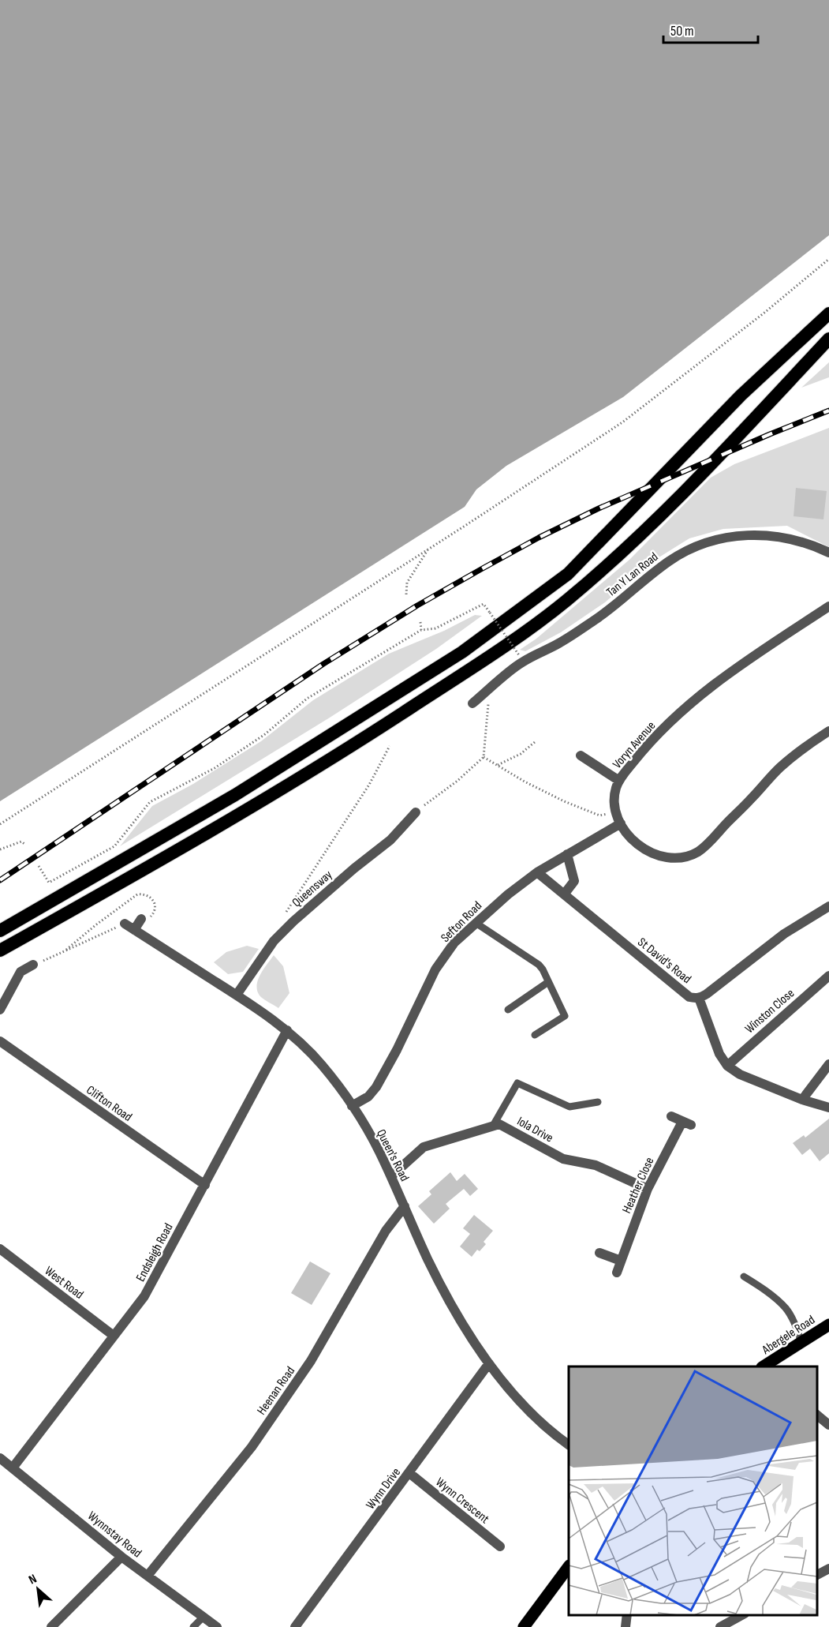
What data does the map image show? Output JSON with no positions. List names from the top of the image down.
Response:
{
  "streets": {
    "main road": ["Abergele Road"],
    "street": [
      "Tan Y Lan Road",
      "Voryn Avenue",
      "Queensway",
      "Sefton Road",
      "St David's Road",
      "Winston Close",
      "Clifton Road",
      "Iola Drive",
      "Queen's Road",
      "Heather Close",
      "Endsleigh Road",
      "West Road",
      "Heenan Road",
      "Wynn Drive",
      "Wynn Crescent",
      "Wynnstay Road"
    ]
  },
  "crossings": [
    ["Voryn Avenue", "Sefton Road"],
    ["Queensway", "Queen's Road"],
    ["Sefton Road", "St David's Road"],
    ["Sefton Road", "Queen's Road"],
    ["Clifton Road", "Endsleigh Road"],
    ["Iola Drive", "Heather Close"],
    ["Queen's Road", "Endsleigh Road"],
    ["Queen's Road", "Heenan Road"],
    ["Queen's Road", "Wynn Drive"],
    ["Endsleigh Road", "West Road"],
    ["Endsleigh Road", "Wynnstay Road"],
    ["Heenan Road", "Wynnstay Road"],
    ["Wynn Drive", "Wynn Crescent"]
  ],
  "scale_bar": "50 m",
  "north": "top left"
}
